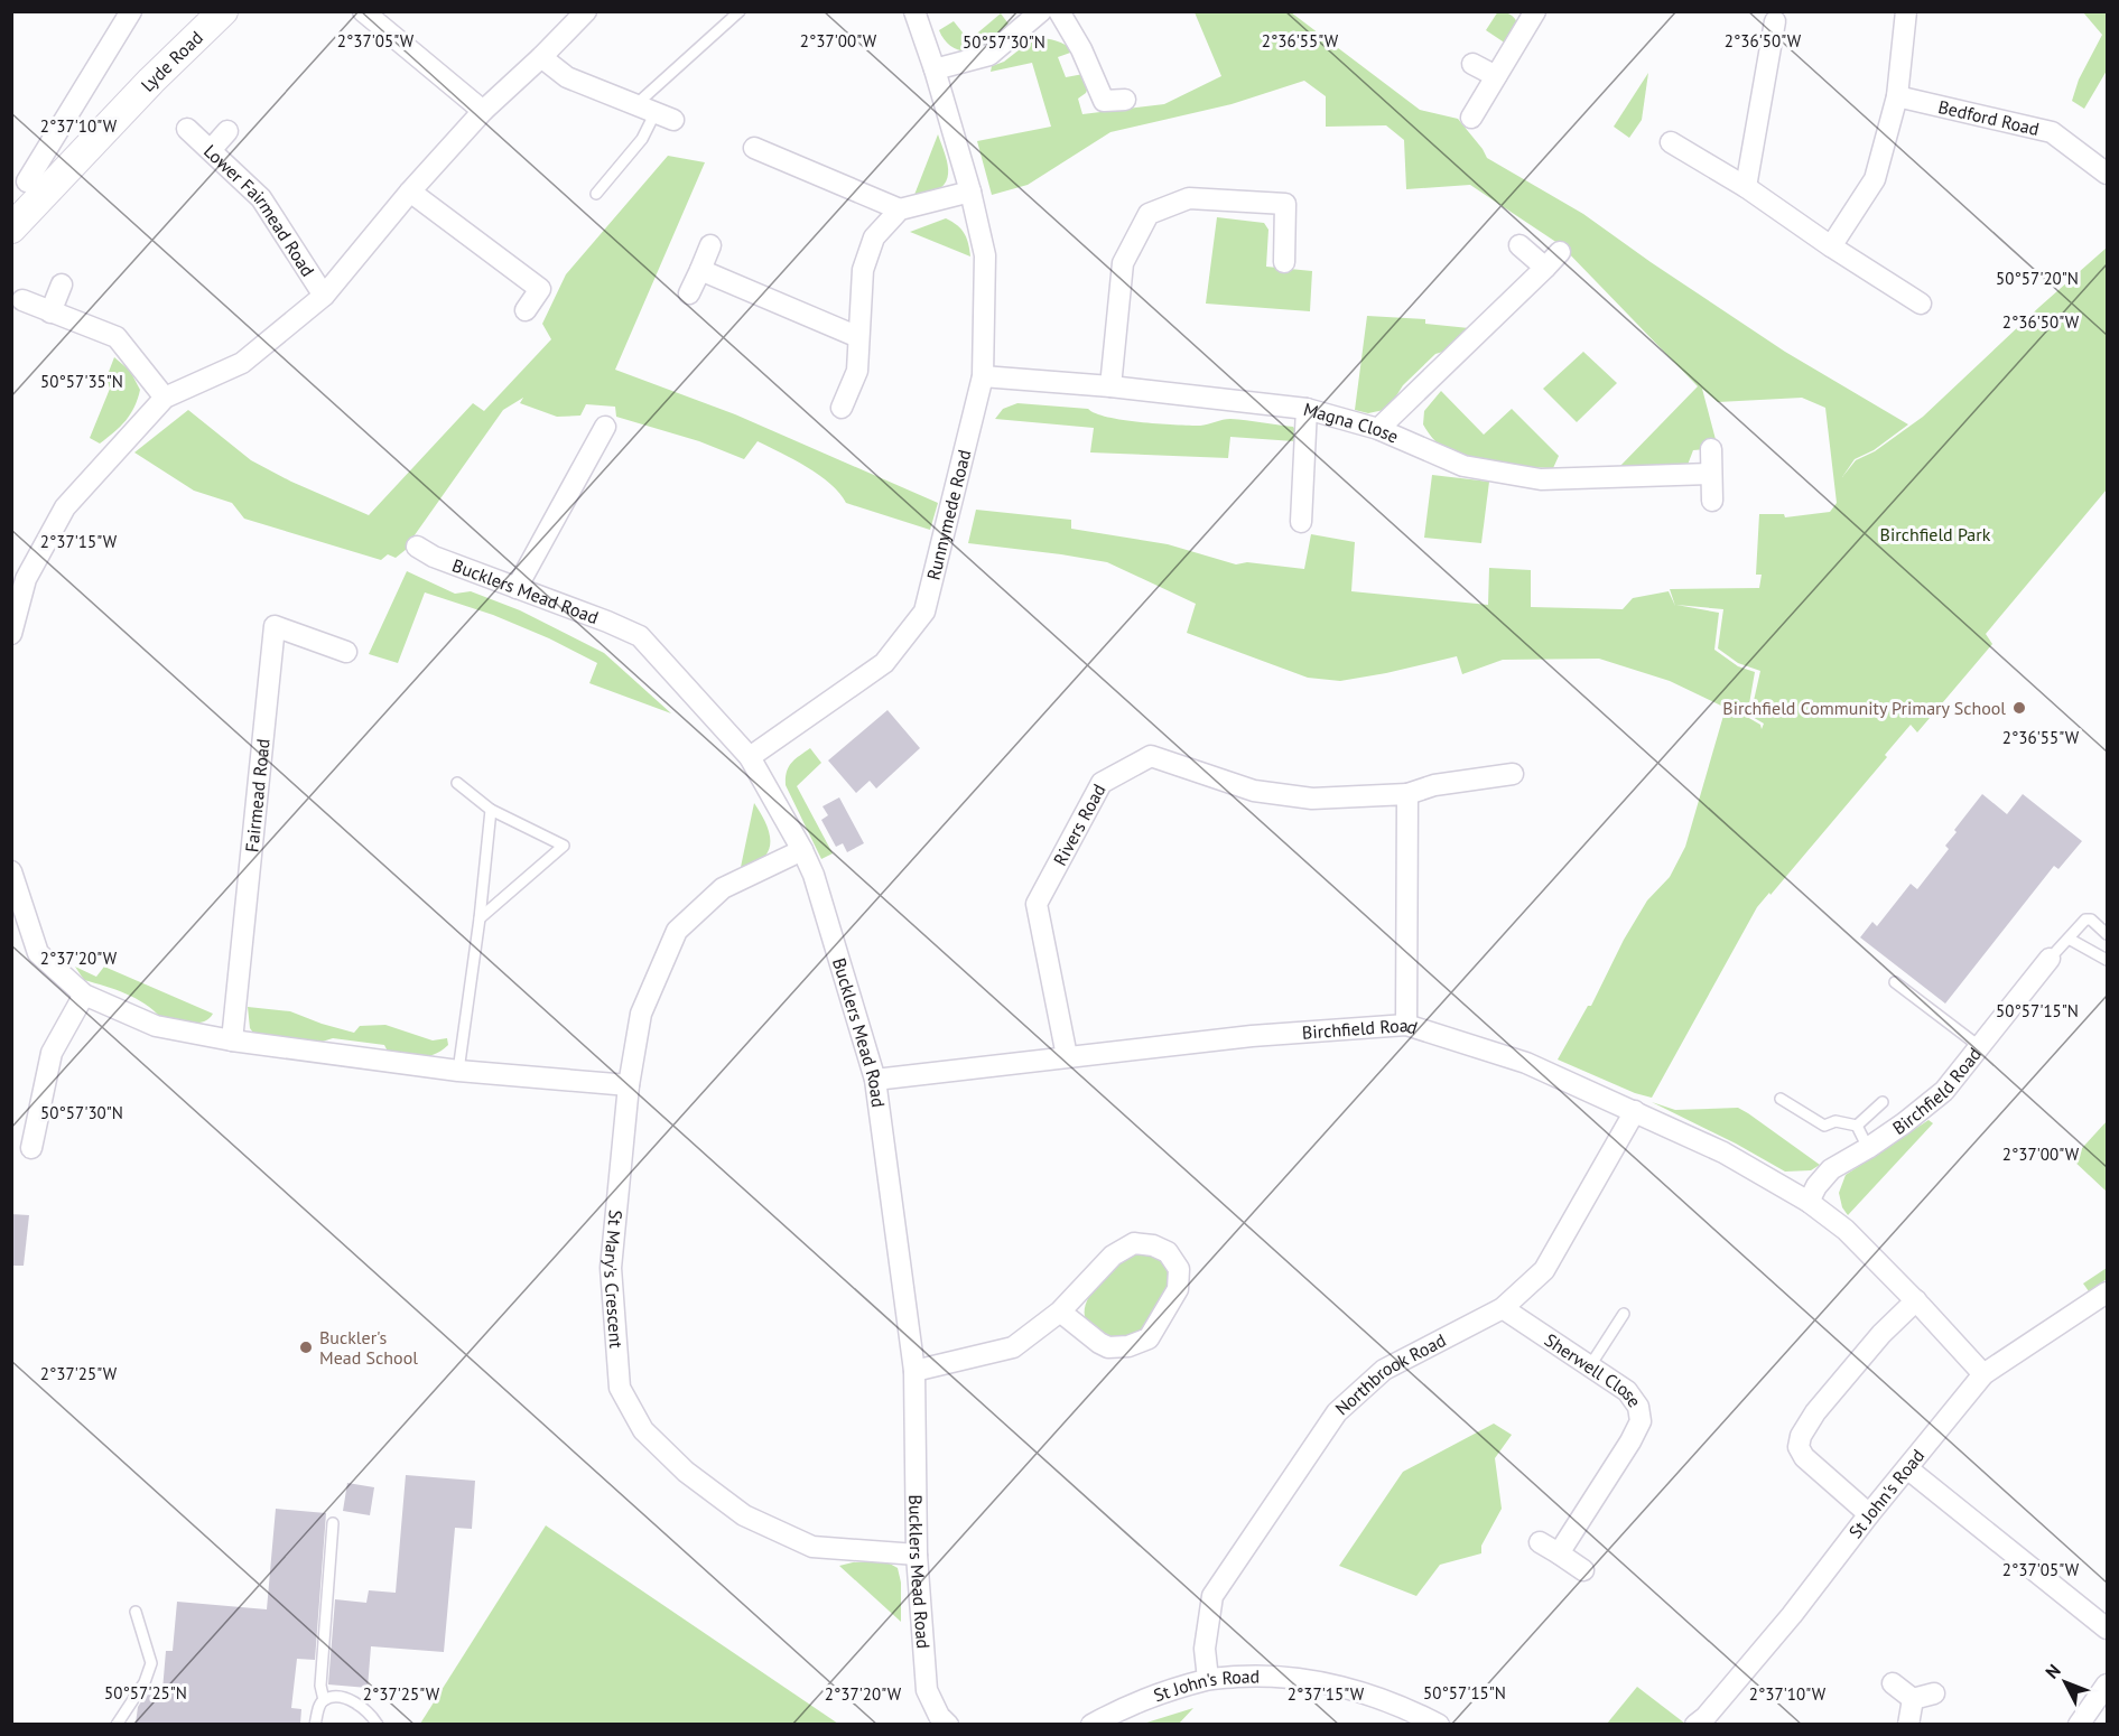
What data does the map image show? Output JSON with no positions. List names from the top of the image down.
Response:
{
  "streets": {
    "street": [
      "Lyde Road",
      "Bedford Road",
      "Lower Fairmead Road",
      "Magna Close",
      "Runnymede Road",
      "Bucklers Mead Road",
      "Fairmead Road",
      "Rivers Road",
      "Birchfield Road",
      "St Mary's Crescent",
      "Sherwell Close",
      "Northbrook Road",
      "St John's Road"
    ]
  },
  "crossings": [
    ["Magna Close", "Runnymede Road"],
    ["Runnymede Road", "Bucklers Mead Road"],
    ["Bucklers Mead Road", "Birchfield Road"],
    ["Bucklers Mead Road", "St Mary's Crescent"],
    ["Rivers Road", "Birchfield Road"],
    ["Birchfield Road", "Northbrook Road"],
    ["Birchfield Road", "St John's Road"],
    ["Sherwell Close", "Northbrook Road"],
    ["Northbrook Road", "St John's Road"]
  ],
  "parks": ["Birchfield Park"],
  "places": ["Birchfield Community Primary School", "Buckler's Mead School"],
  "north": "top left",
  "coordinates": [
    "2°37'05\"W",
    "2°37'00\"W",
    "2°36'55\"W",
    "2°36'50\"W",
    "50°57'30\"N",
    "2°37'10\"W",
    "50°57'20\"N",
    "50°57'35\"N",
    "2°37'15\"W",
    "2°37'20\"W",
    "50°57'15\"N",
    "2°37'25\"W",
    "50°57'25\"N"
  ]
}
